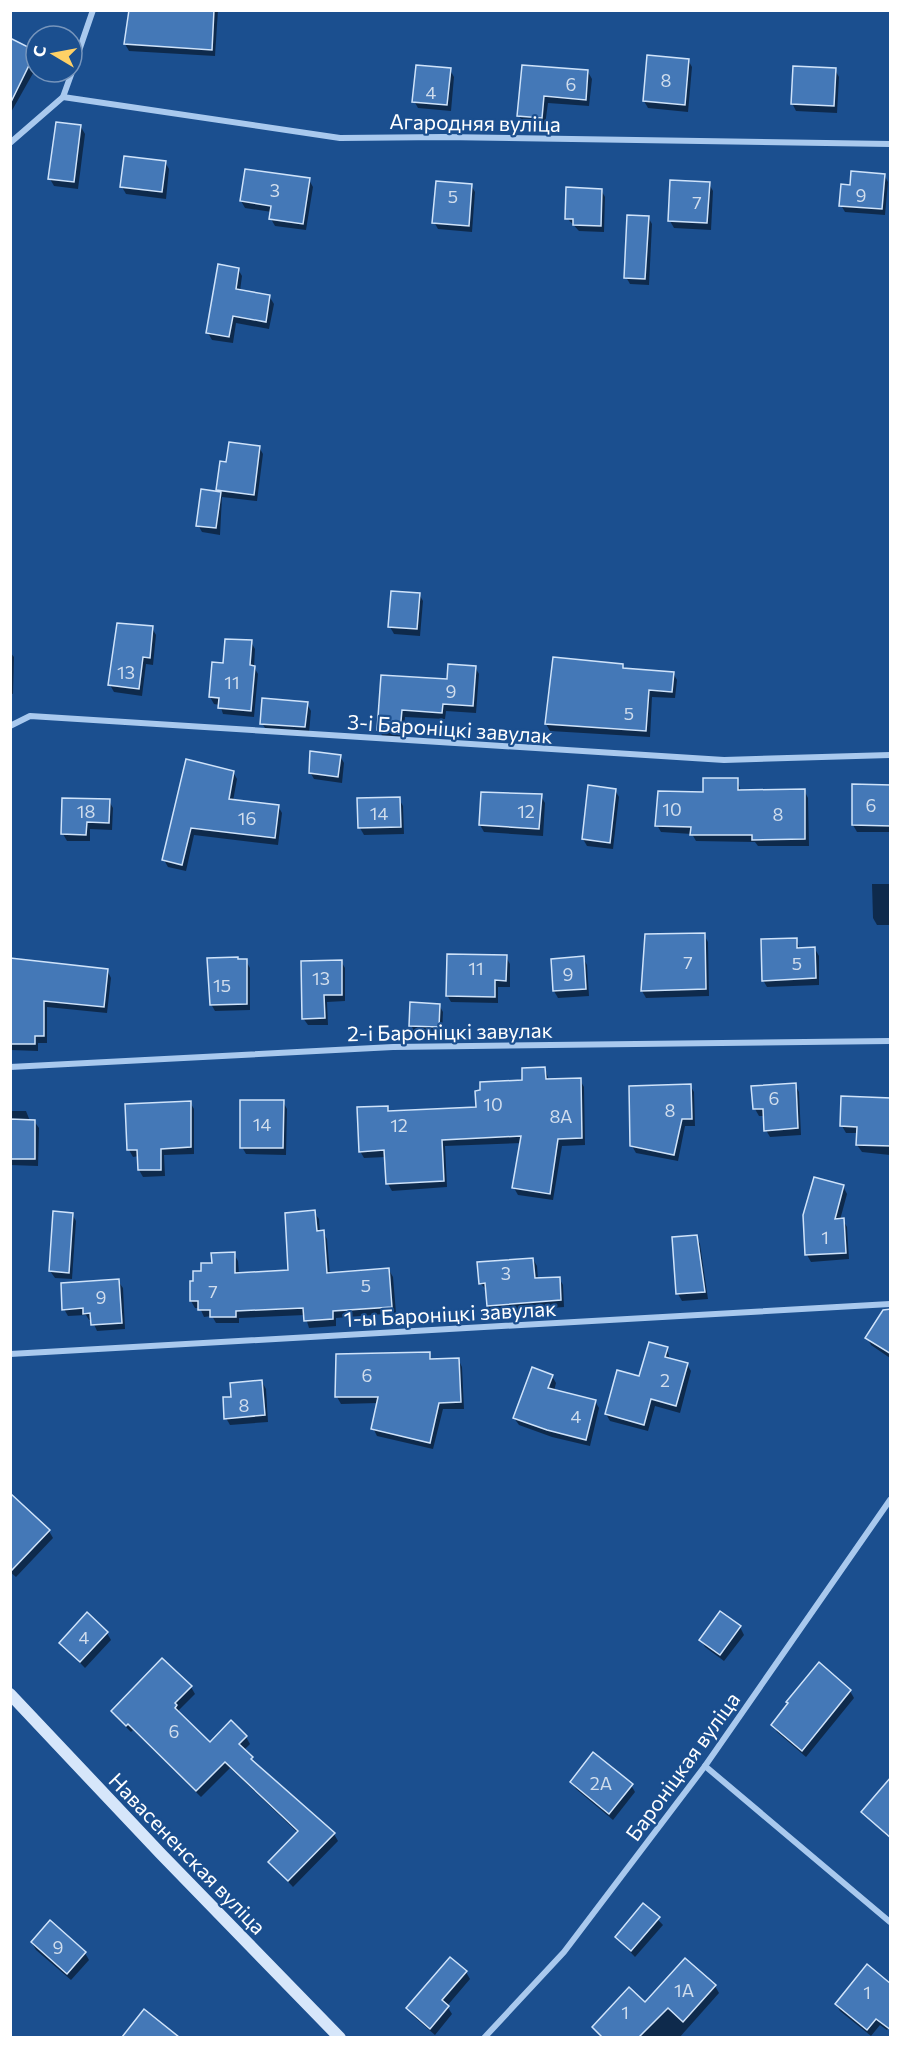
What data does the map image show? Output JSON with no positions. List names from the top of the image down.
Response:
{
  "streets": {
    "main road": ["Навасененская вуліца"],
    "street": [
      "Агародняя вуліца",
      "3-і Бароніцкі завулак",
      "2-і Бароніцкі завулак",
      "1-ы Бароніцкі завулак",
      "Бароніцкая вуліца"
    ]
  },
  "house_numbers": [
    "8",
    "6",
    "4",
    "3",
    "9",
    "5",
    "7",
    "13",
    "11",
    "9",
    "5",
    "6",
    "10",
    "18",
    "12",
    "14",
    "8",
    "16",
    "7",
    "5",
    "11",
    "9",
    "13",
    "15",
    "6",
    "10",
    "8",
    "8А",
    "14",
    "12",
    "1",
    "3",
    "5",
    "7",
    "9",
    "6",
    "2",
    "8",
    "4",
    "4",
    "6",
    "2А",
    "9",
    "1А",
    "1",
    "1"
  ],
  "north": "left"
}
